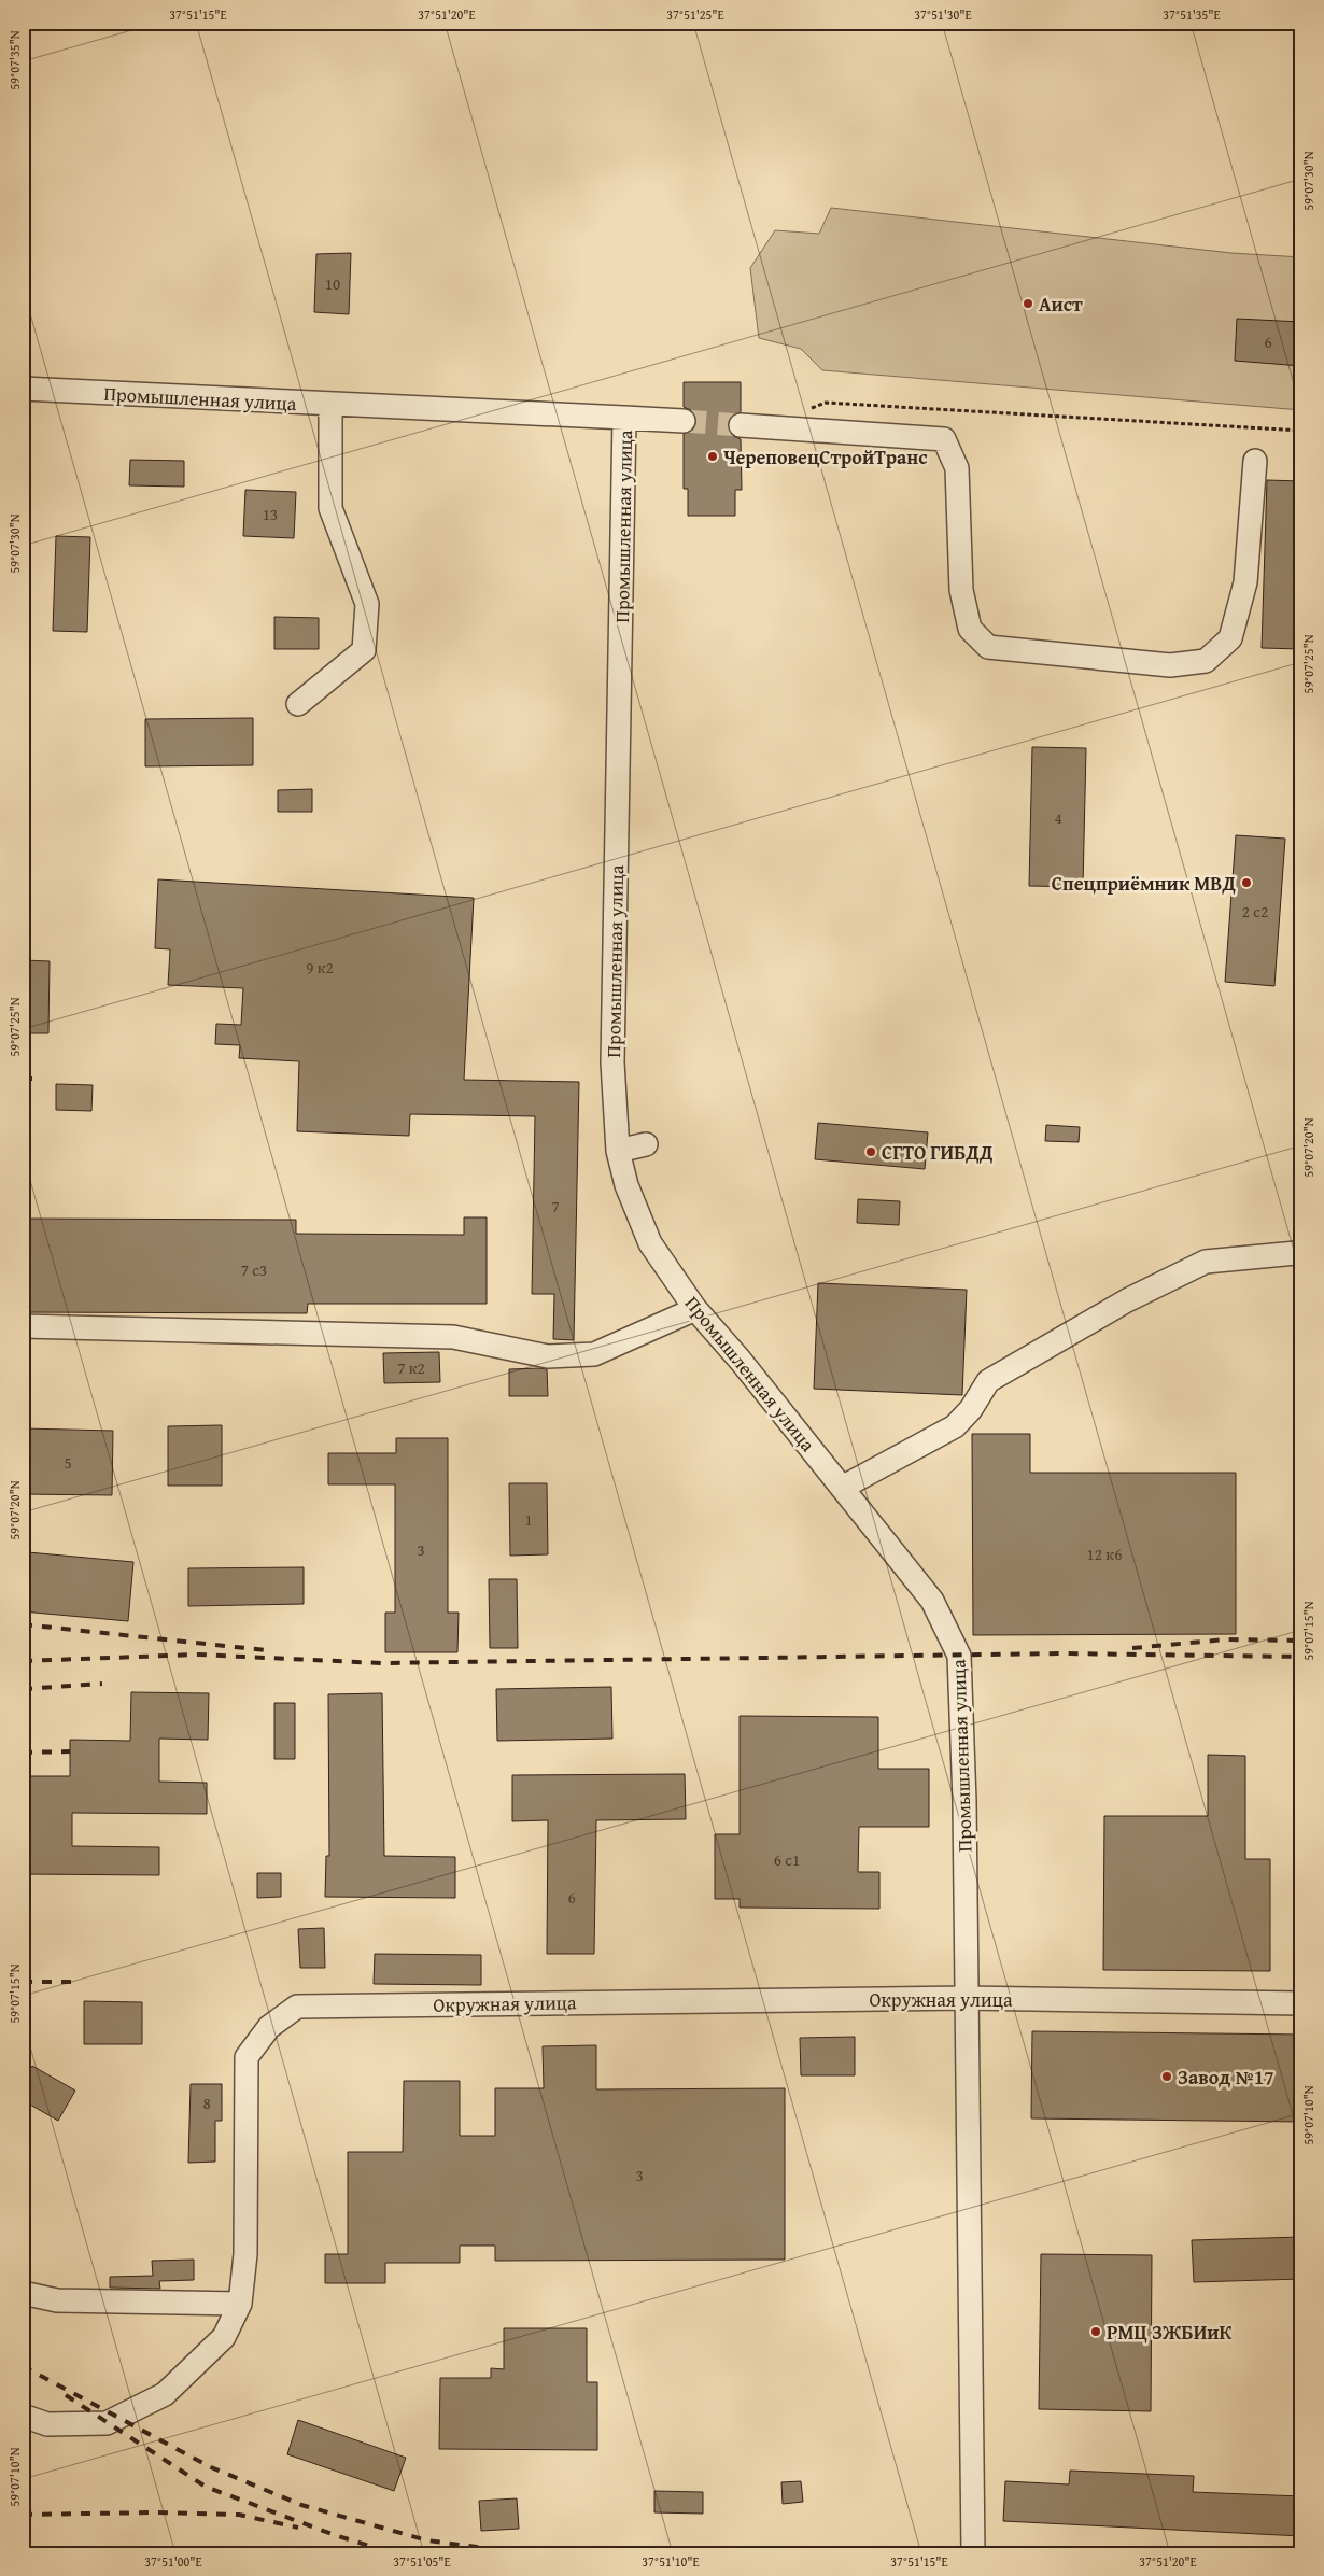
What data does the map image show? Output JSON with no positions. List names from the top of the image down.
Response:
{
  "streets": {
    "street": ["Промышленная улица", "Окружная улица"]
  },
  "crossings": [
    ["Промышленная улица", "Окружная улица"]
  ],
  "places": [
    "Аист",
    "ЧереповецСтройТранс",
    "Спецприёмник МВД",
    "СГТО ГИБДД",
    "Завод №17",
    "РМЦ ЗЖБИиК"
  ],
  "house_numbers": [
    "10",
    "6",
    "13",
    "4",
    "2 с2",
    "9 к2",
    "7",
    "7 с3",
    "7 к2",
    "5",
    "1",
    "3",
    "12 к6",
    "6 с1",
    "6",
    "8",
    "3"
  ],
  "coordinates": [
    "37°51'15\"E",
    "37°51'20\"E",
    "37°51'25\"E",
    "37°51'30\"E",
    "37°51'35\"E",
    "59°07'35\"N",
    "59°07'30\"N",
    "59°07'25\"N",
    "59°07'20\"N",
    "59°07'15\"N",
    "59°07'10\"N",
    "37°51'00\"E",
    "37°51'05\"E",
    "37°51'10\"E"
  ]
}
